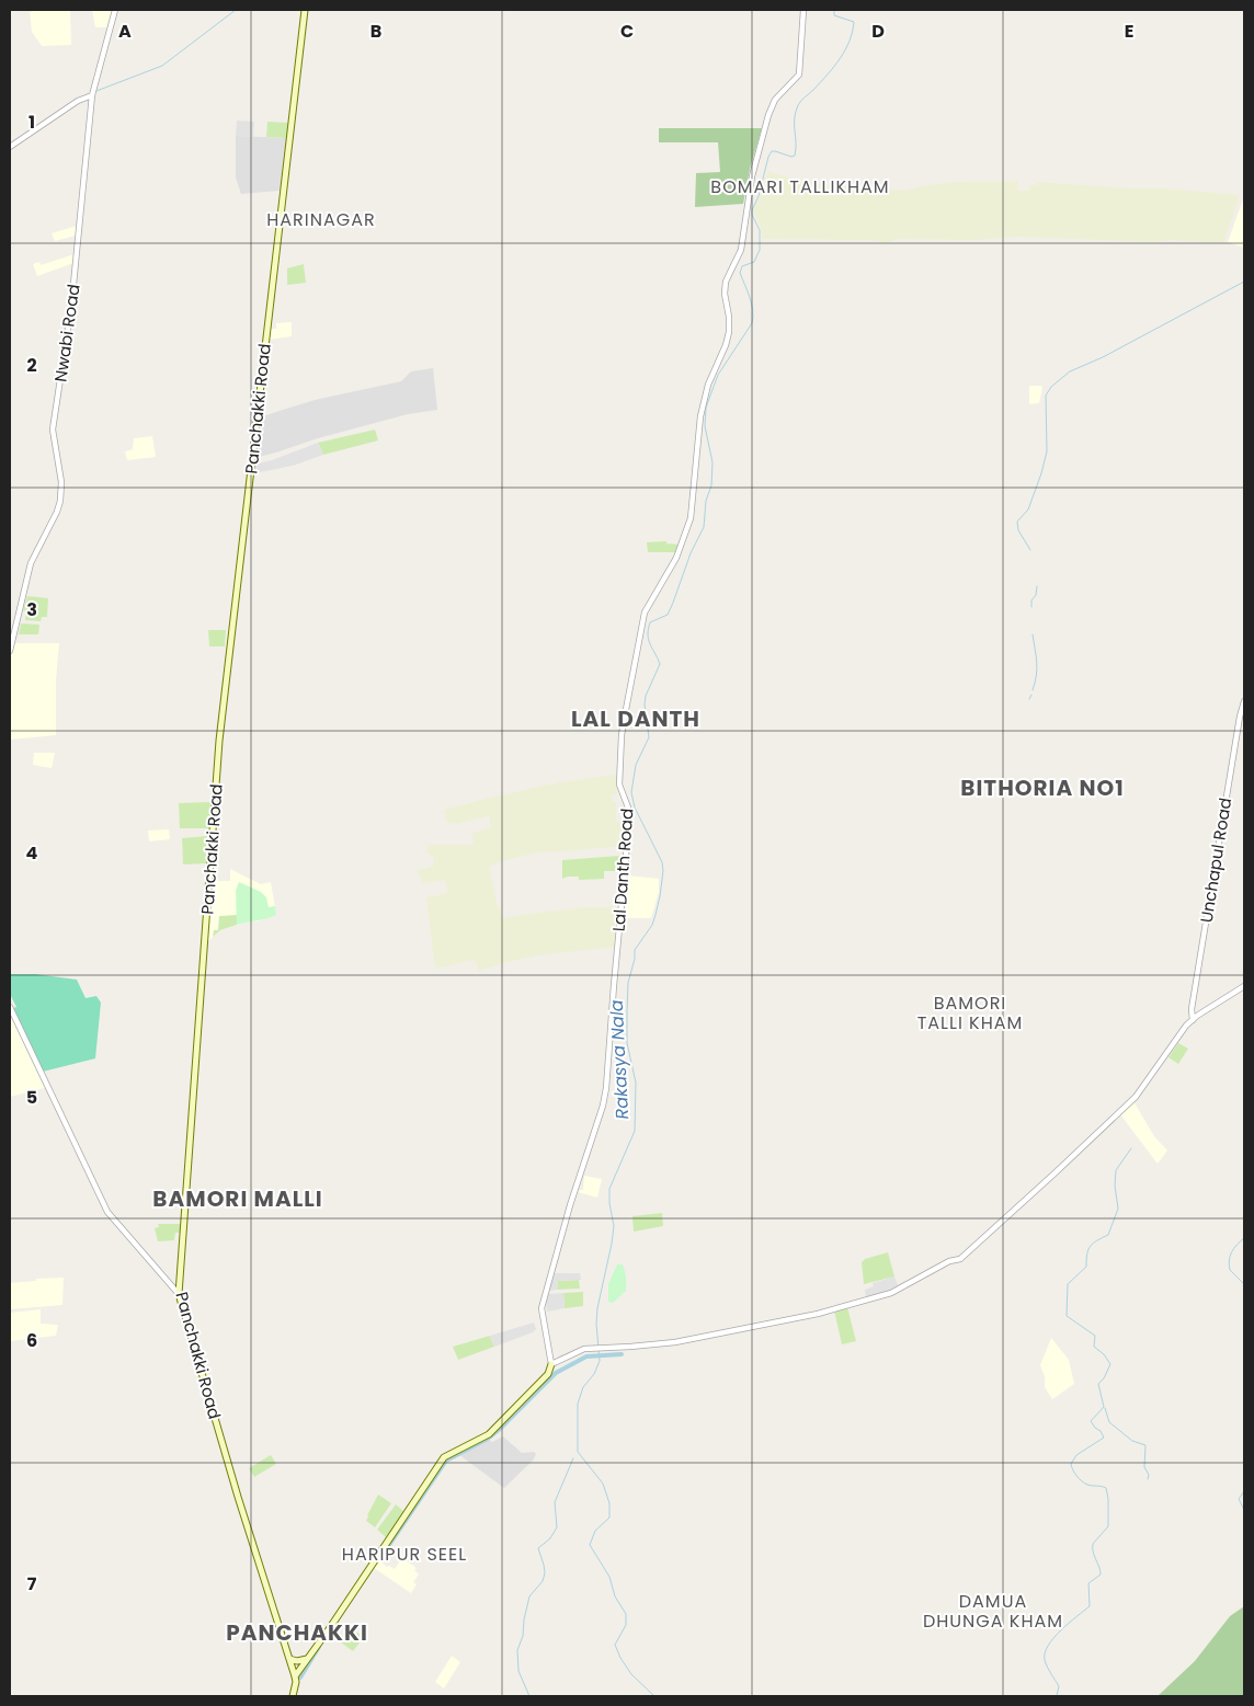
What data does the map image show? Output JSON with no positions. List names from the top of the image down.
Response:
{
  "streets": {
    "main road": ["Panchakki Road"],
    "street": ["Nwabi Road", "Unchapul Road", "Lal Danth Road"]
  },
  "districts": [
    "BOMARI TALLIKHAM",
    "HARINAGAR",
    "LAL DANTH",
    "BITHORIA NO1",
    "BAMORI TALLI KHAM",
    "BAMORI MALLI",
    "HARIPUR SEEL",
    "DAMUA DHUNGA KHAM",
    "PANCHAKKI"
  ],
  "water": ["Rakasya Nala"],
  "grid": {
    "columns": [
      "A",
      "B",
      "C",
      "D",
      "E"
    ],
    "rows": [
      "1",
      "2",
      "3",
      "4",
      "5",
      "6",
      "7"
    ]
  }
}
